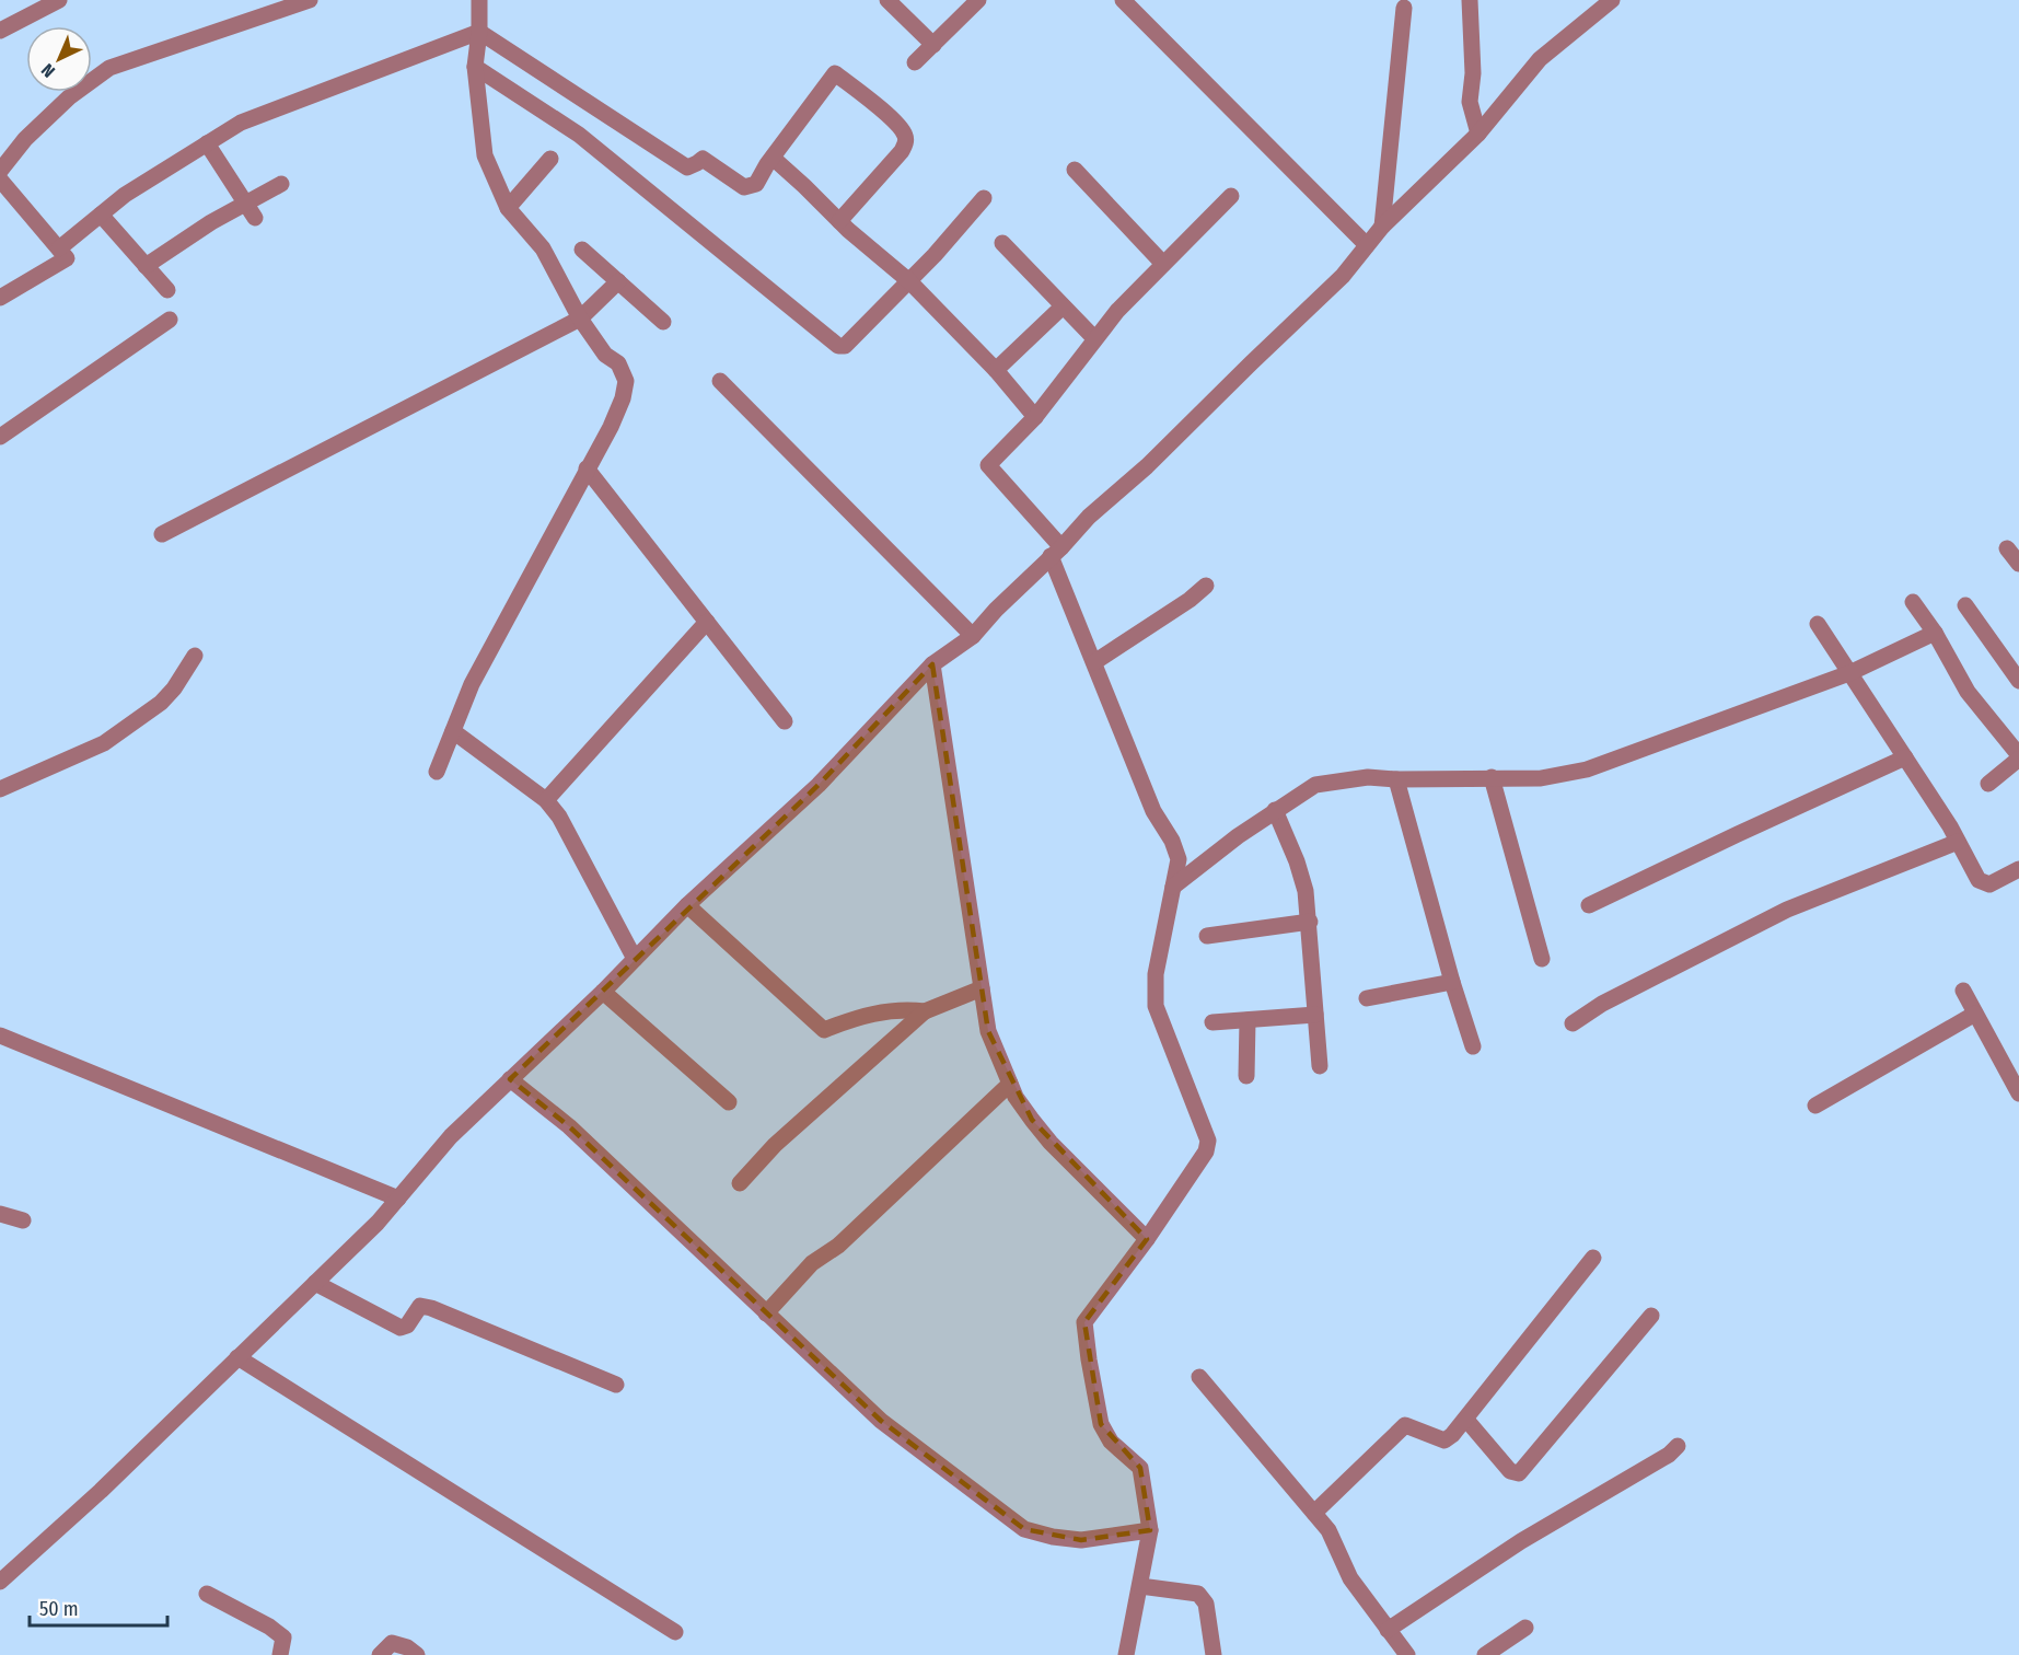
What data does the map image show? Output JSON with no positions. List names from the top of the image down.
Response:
{
  "scale_bar": "50 m",
  "north": "bottom left"
}
